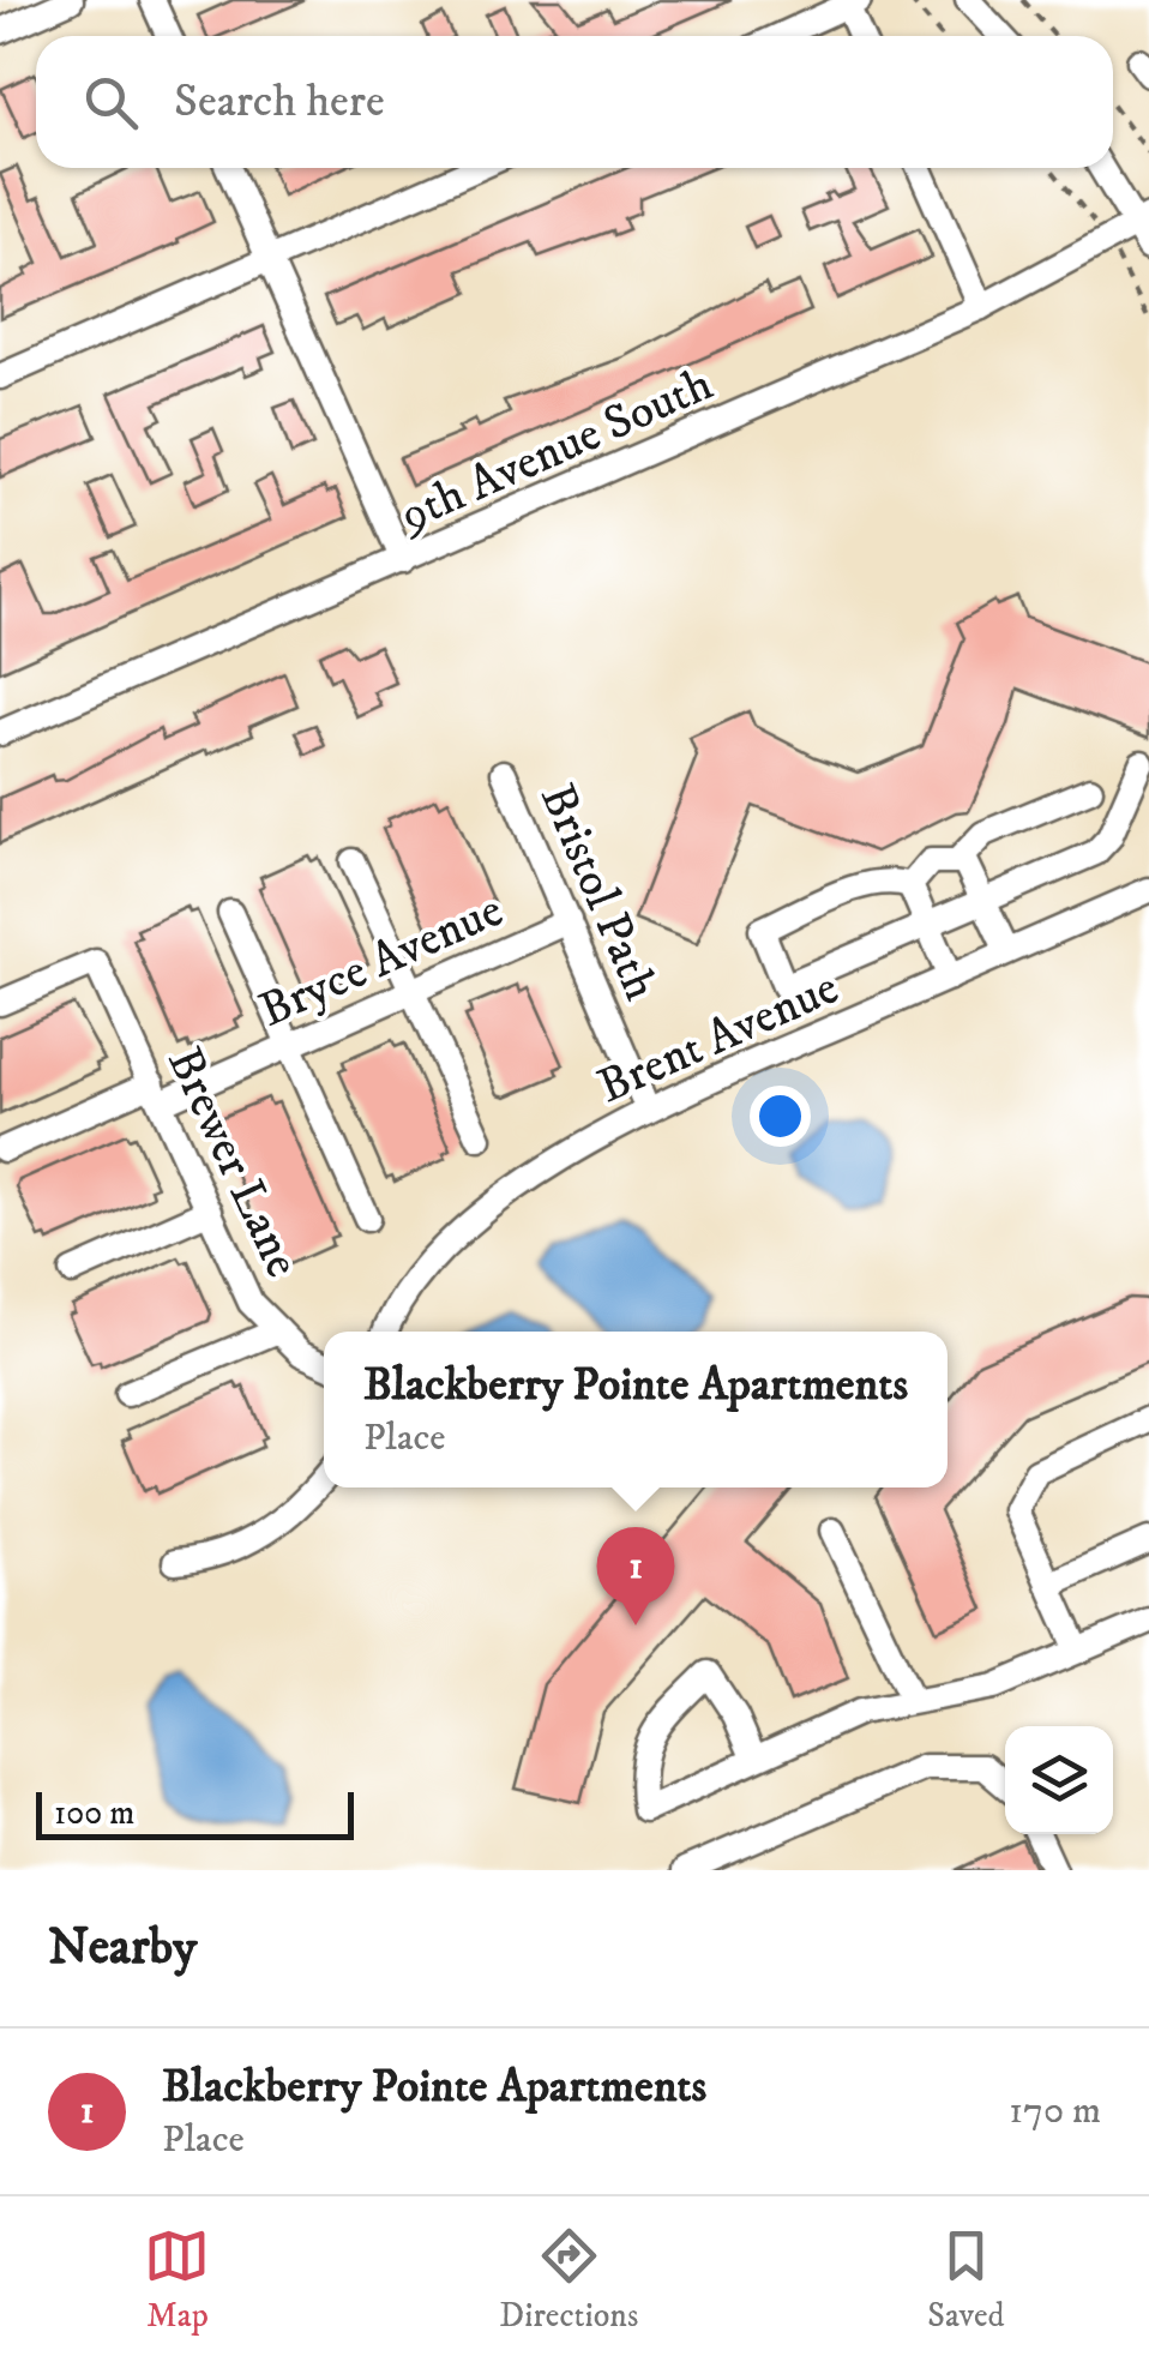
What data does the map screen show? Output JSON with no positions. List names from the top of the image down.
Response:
{
  "streets": {
    "street": [
      "9th Avenue South",
      "Bristol Path",
      "Bryce Avenue",
      "Brent Avenue",
      "Brewer Lane"
    ]
  },
  "crossings": [
    ["Bristol Path", "Bryce Avenue"],
    ["Bristol Path", "Brent Avenue"],
    ["Bryce Avenue", "Brewer Lane"]
  ],
  "scale_bar": "100 m",
  "page": {
    "search": "Search here",
    "popup": ["Blackberry Pointe Apartments", "Place"],
    "pins": "1",
    "scale": "100 m",
    "heading": "Nearby",
    "list": [
      {
        "mark": "1",
        "name": "Blackberry Pointe Apartments",
        "note": "Place",
        "value": "170 m"
      }
    ],
    "nav": ["Map", "Directions", "Saved"]
  }
}
